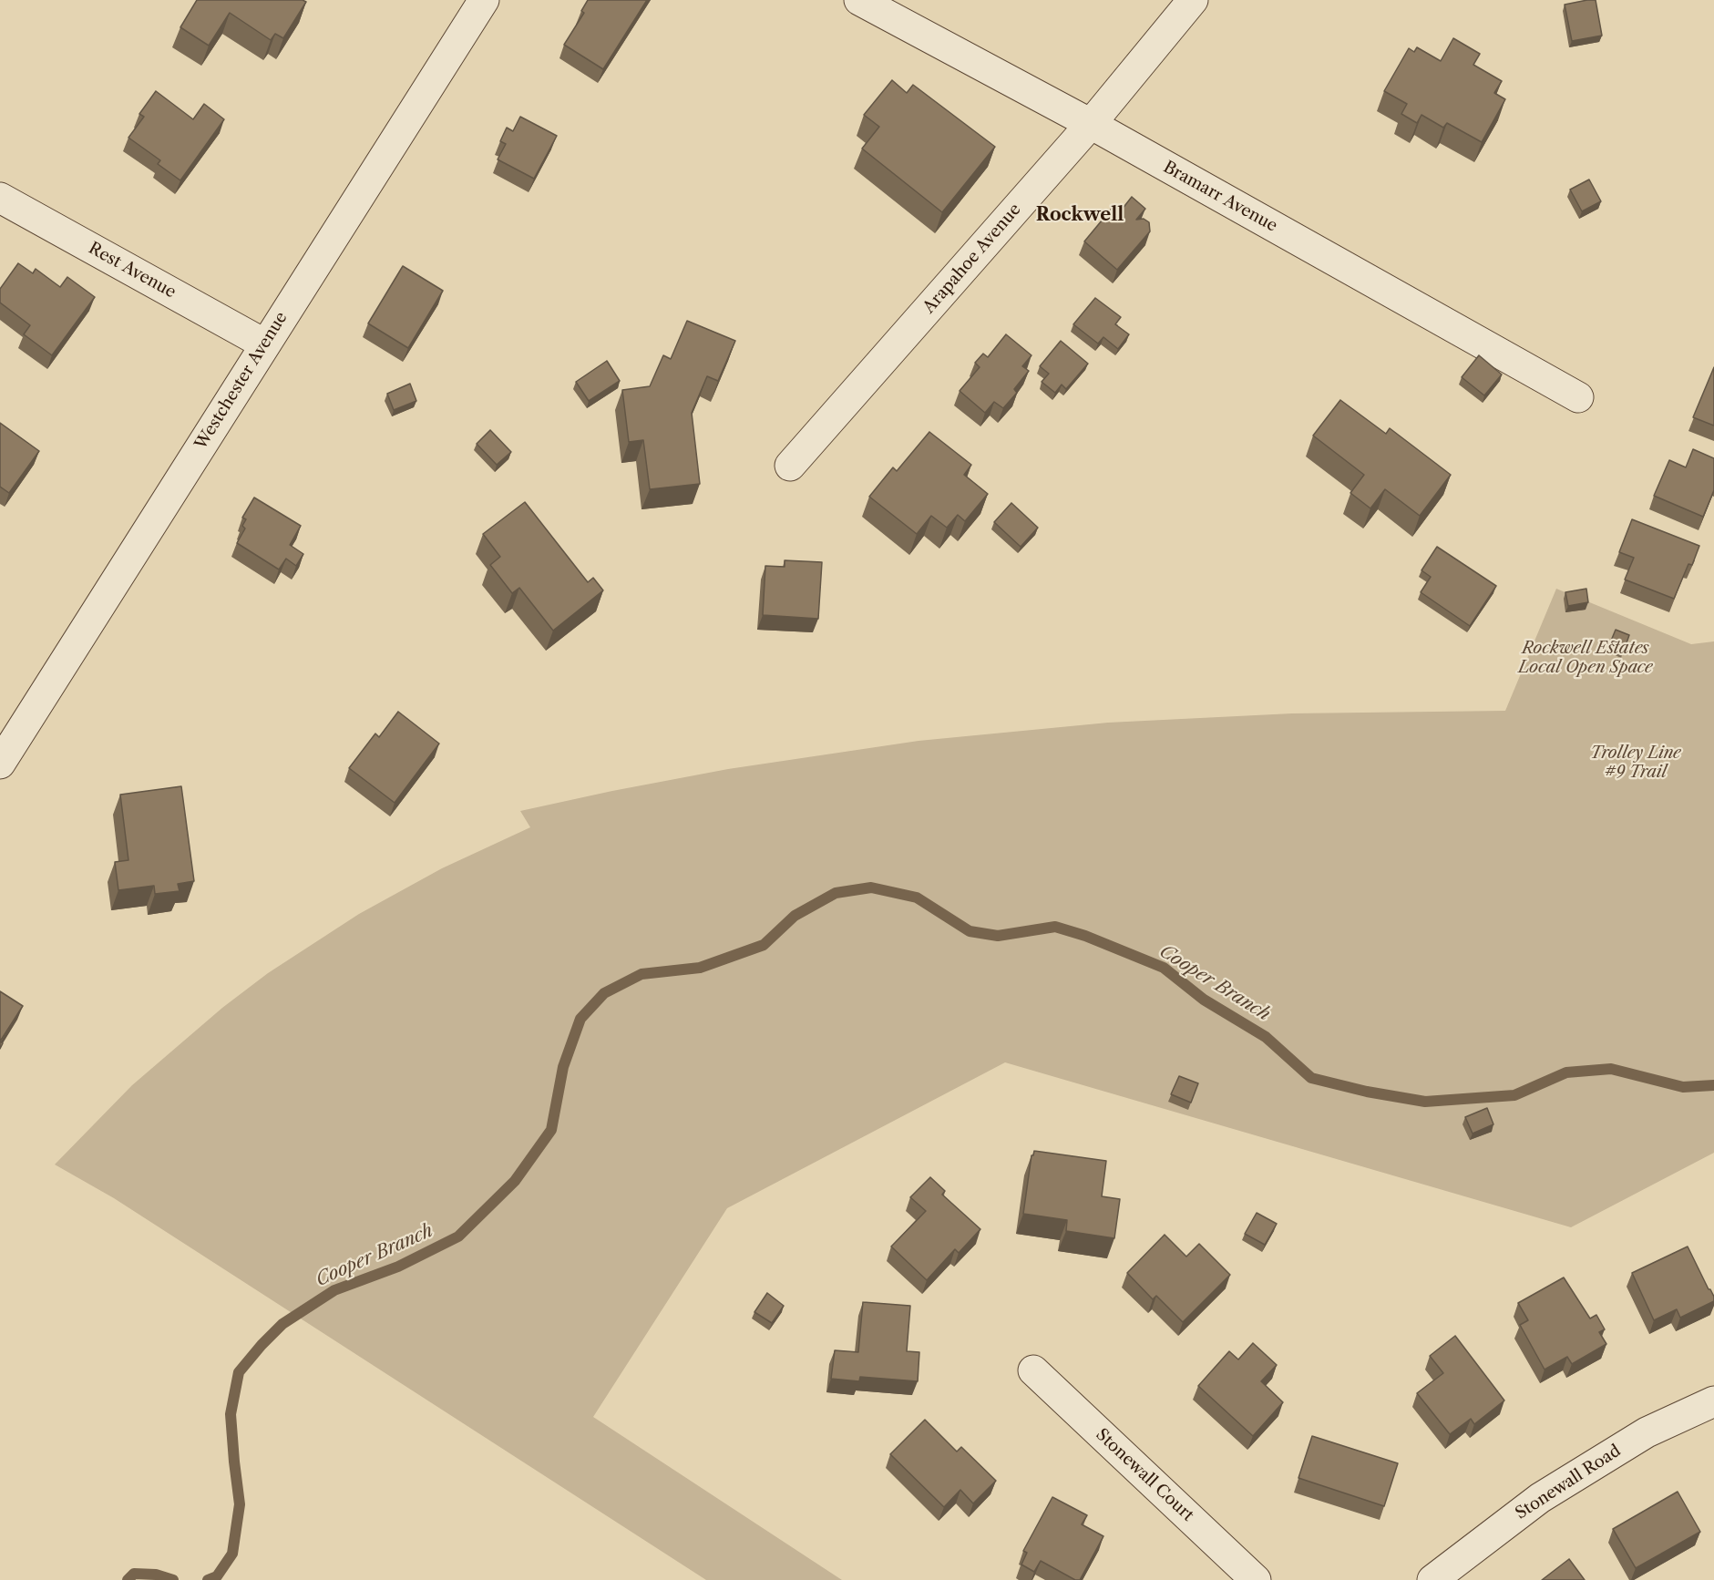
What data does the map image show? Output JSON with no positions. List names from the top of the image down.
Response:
{
  "streets": {
    "street": [
      "Bramarr Avenue",
      "Arapahoe Avenue",
      "Rest Avenue",
      "Westchester Avenue",
      "Stonewall Court",
      "Stonewall Road"
    ]
  },
  "crossings": [
    ["Bramarr Avenue", "Arapahoe Avenue"],
    ["Rest Avenue", "Westchester Avenue"]
  ],
  "districts": ["Rockwell"],
  "water": ["Cooper Branch"],
  "parks": ["Rockwell Estates Local Open Space", "Trolley Line #9 Trail"]
}
